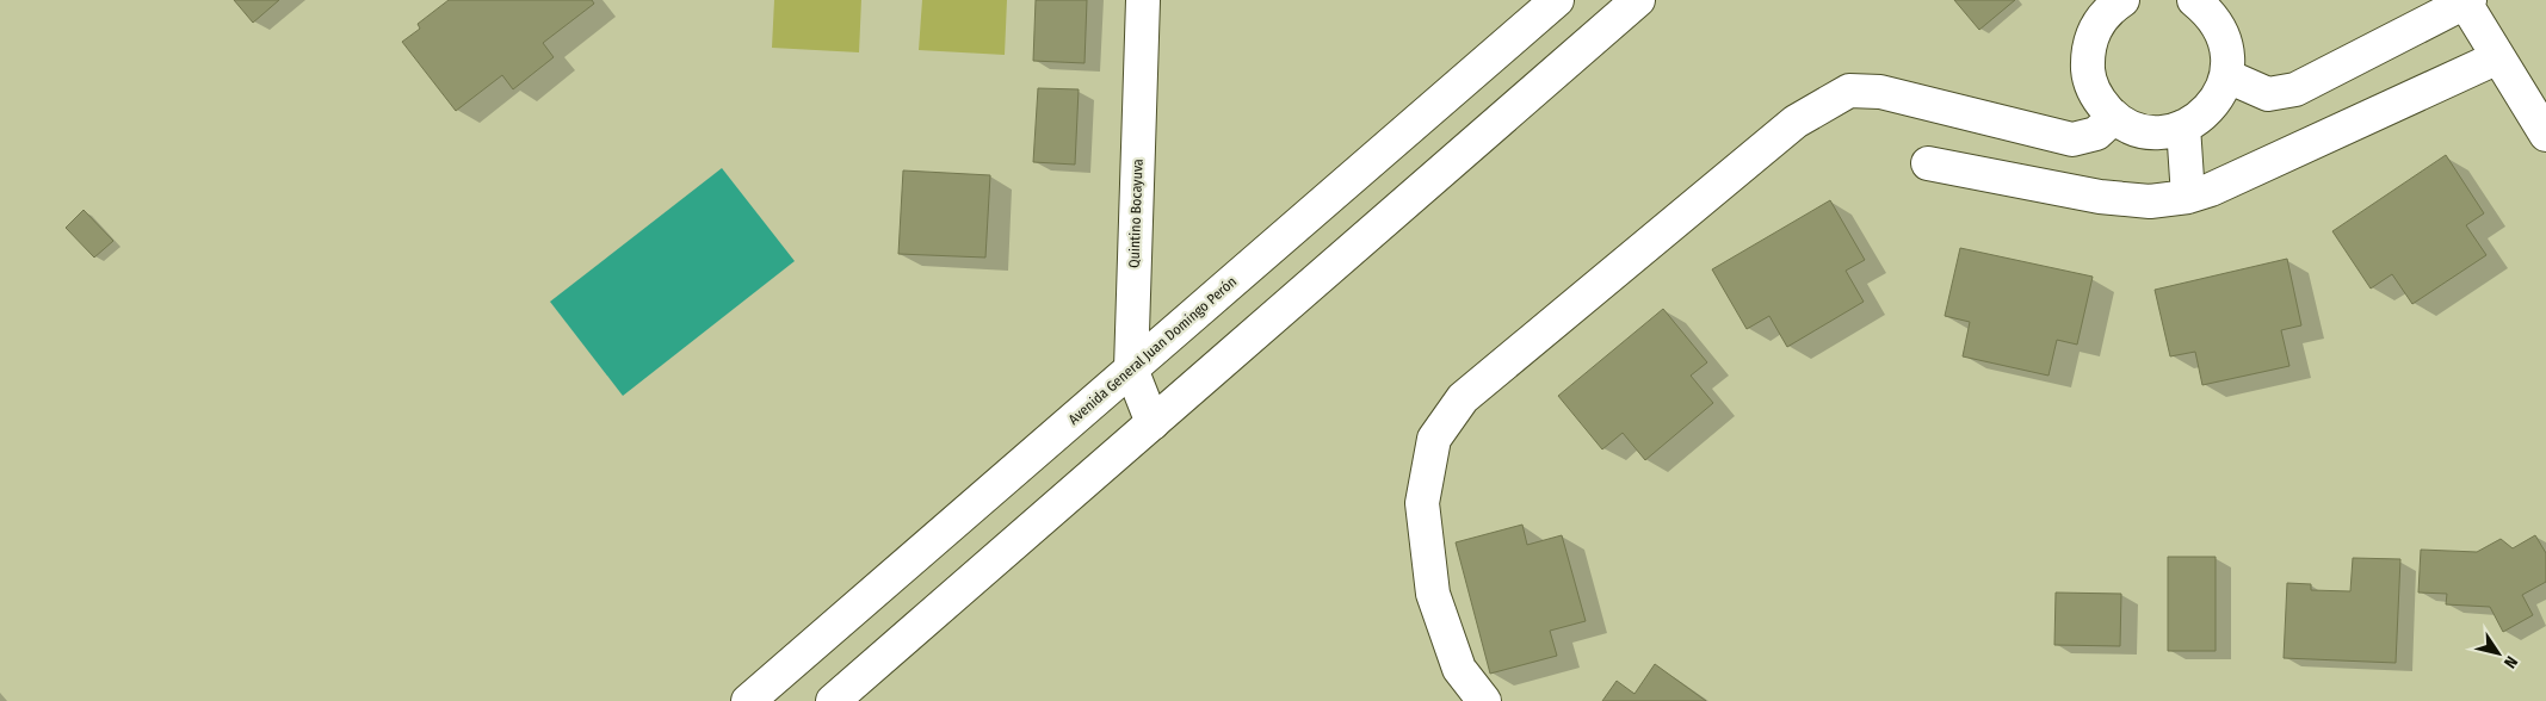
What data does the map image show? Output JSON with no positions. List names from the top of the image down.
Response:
{
  "streets": {
    "street": ["Quintino Bocayuva", "Avenida General Juan Domingo Perón"]
  },
  "crossings": [
    ["Quintino Bocayuva", "Avenida General Juan Domingo Perón"]
  ],
  "north": "bottom right"
}
